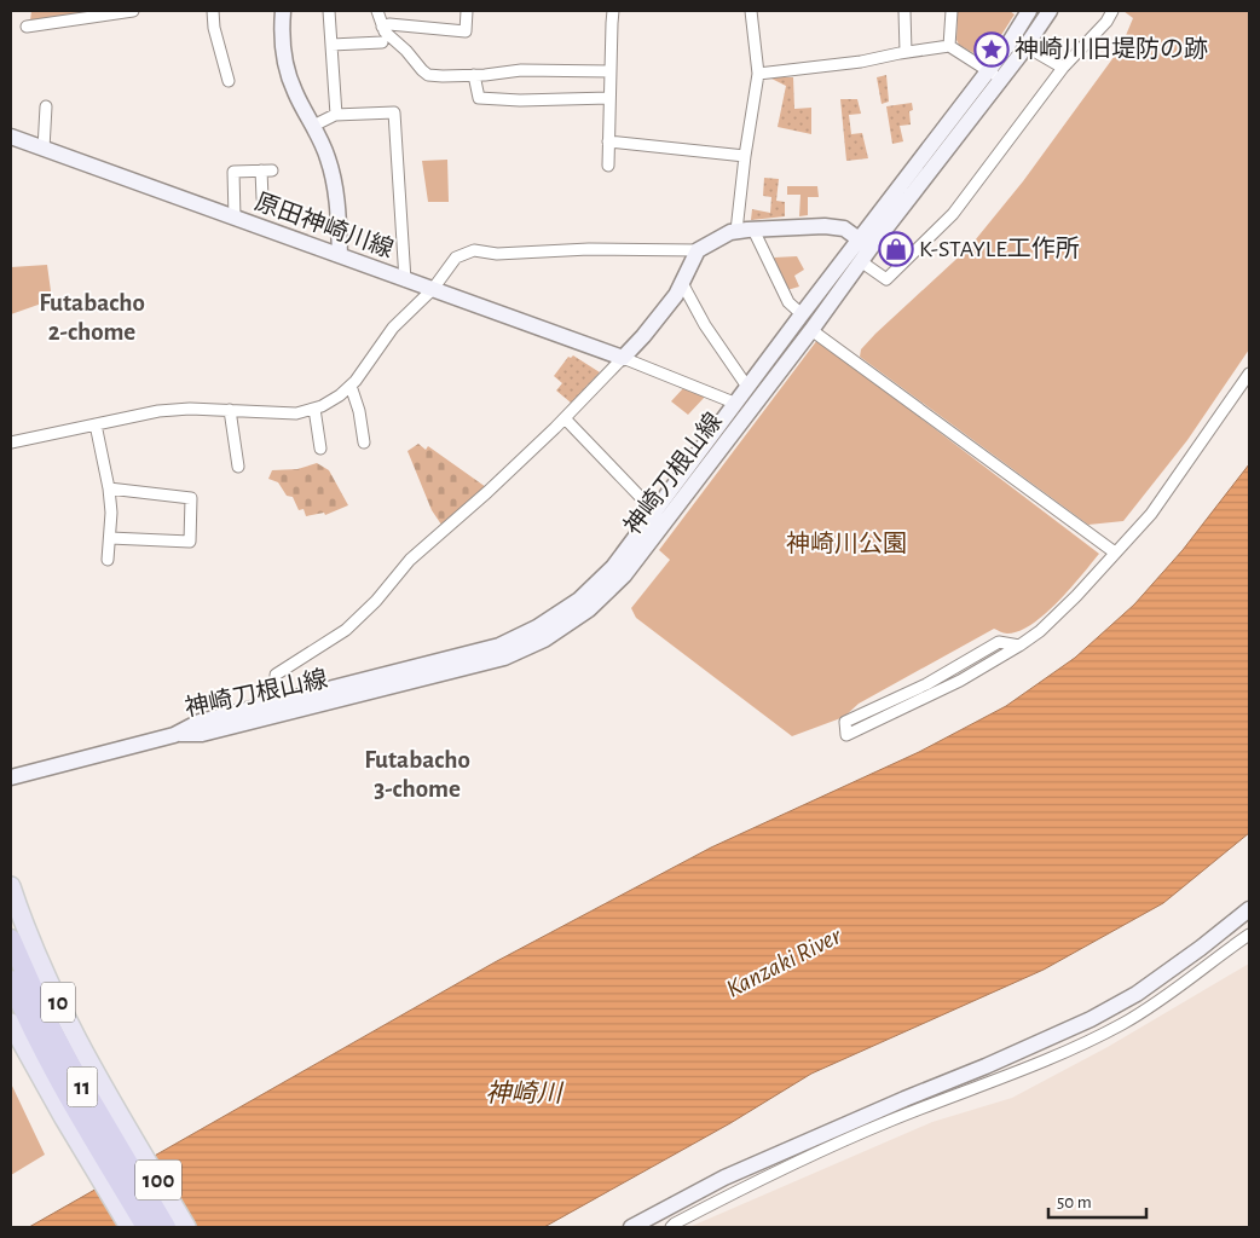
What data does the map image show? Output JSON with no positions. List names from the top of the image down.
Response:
{
  "streets": {
    "highway": ["11"],
    "main road": ["10", "100"],
    "street": ["原田神崎川線", "神崎刀根山線"]
  },
  "crossings": [
    ["10", "100"]
  ],
  "districts": ["Futabacho 2-chome", "Futabacho 3-chome"],
  "water": ["Kanzaki River", "神崎川"],
  "parks": ["神崎川公園"],
  "places": {
    "place": ["神崎川旧堤防の跡"],
    "shop": ["K-STAYLE工作所"]
  },
  "scale_bar": "50 m"
}
